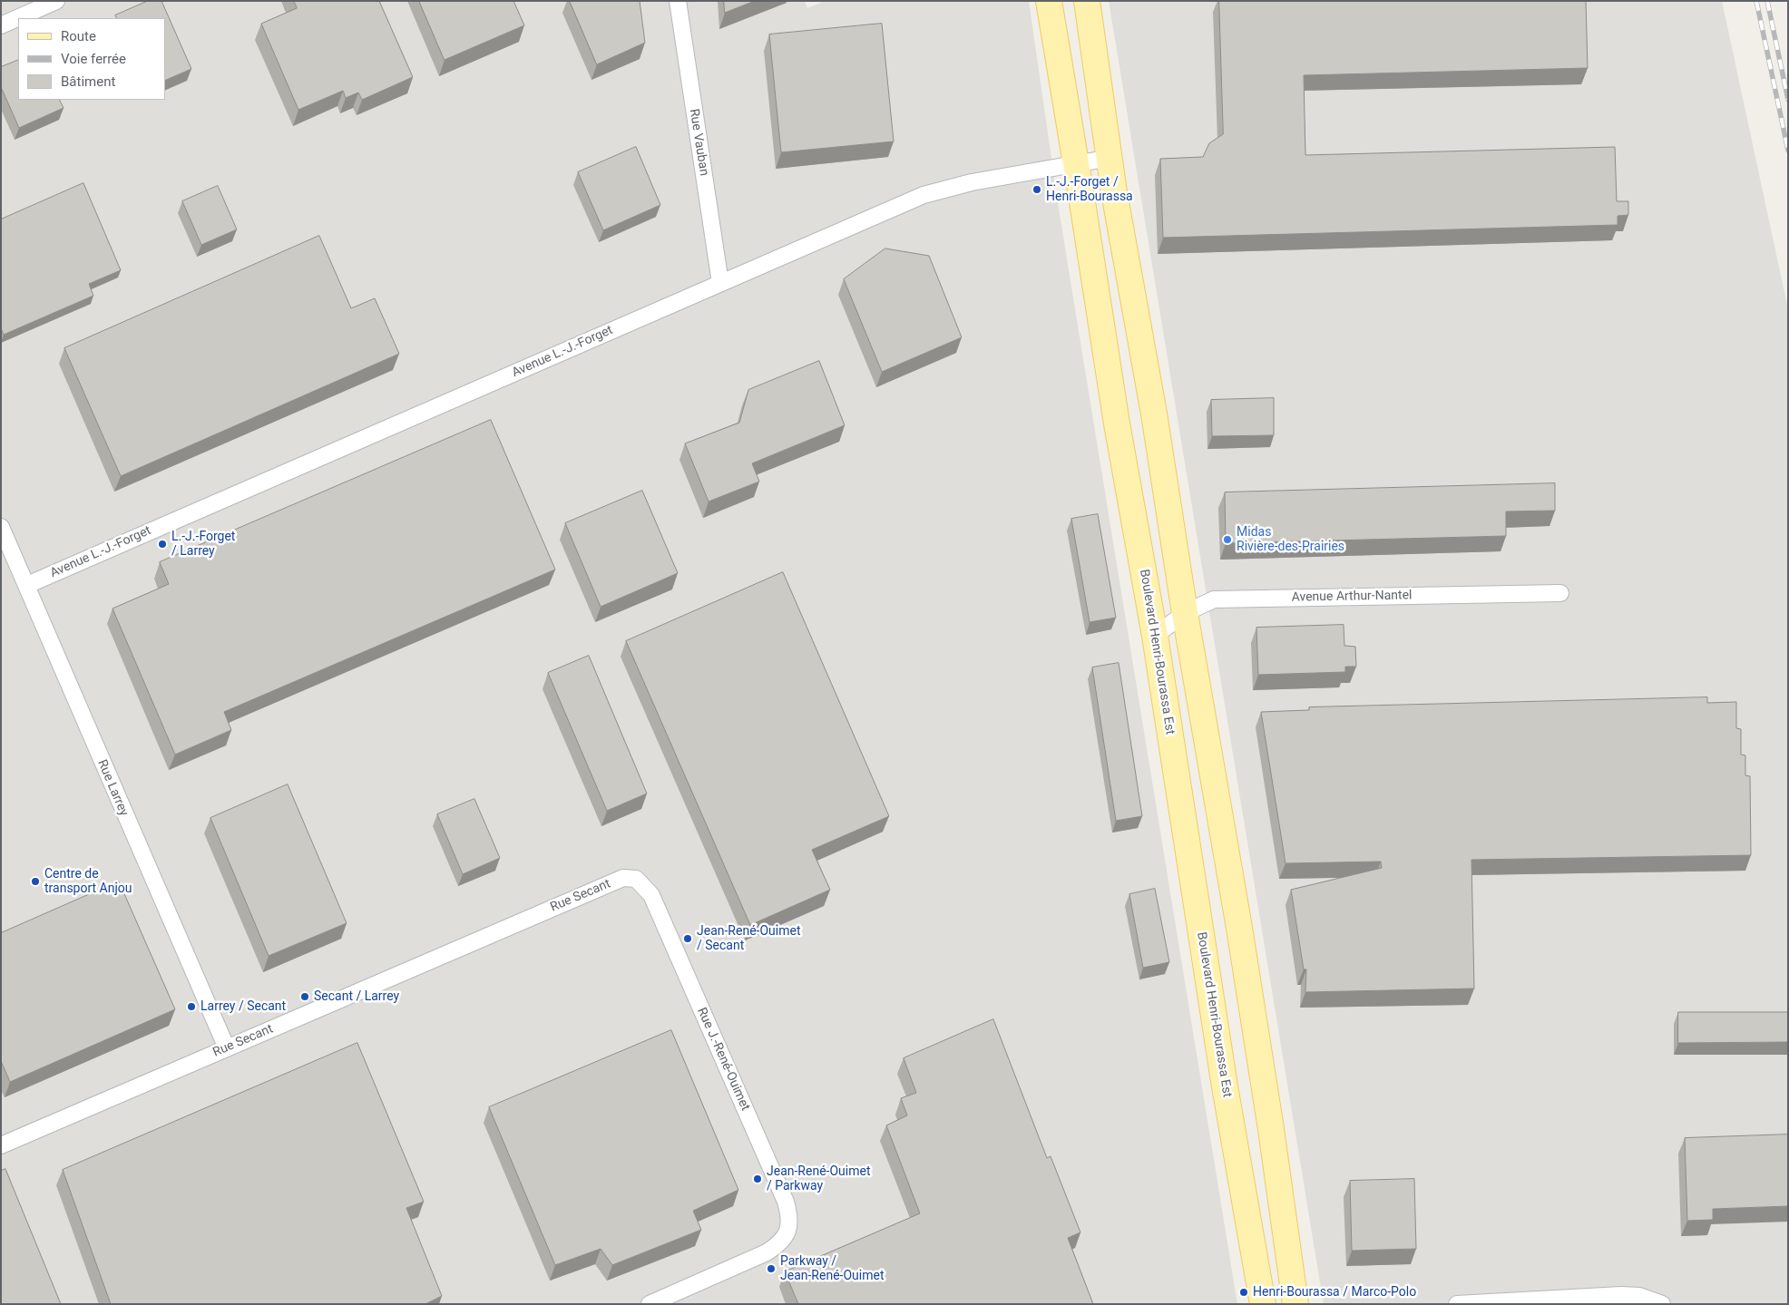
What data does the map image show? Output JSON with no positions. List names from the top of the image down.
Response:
{
  "streets": {
    "main road": ["Boulevard Henri-Bourassa Est"],
    "street": [
      "Rue Vauban",
      "Avenue L.-J.-Forget",
      "Avenue Arthur-Nantel",
      "Rue Larrey",
      "Rue Secant",
      "Rue J.-René-Ouimet"
    ]
  },
  "crossings": [
    ["Rue Vauban", "Avenue L.-J.-Forget"],
    ["Avenue L.-J.-Forget", "Boulevard Henri-Bourassa Est"],
    ["Avenue L.-J.-Forget", "Rue Larrey"],
    ["Avenue Arthur-Nantel", "Boulevard Henri-Bourassa Est"],
    ["Rue Larrey", "Rue Secant"],
    ["Rue Secant", "Rue J.-René-Ouimet"]
  ],
  "places": [
    "L.-J.-Forget / Henri-Bourassa",
    "Midas Rivière-des-Prairies",
    "L.-J.-Forget / Larrey",
    "Centre de transport Anjou",
    "Jean-René-Ouimet / Secant",
    "Secant / Larrey",
    "Larrey / Secant",
    "Jean-René-Ouimet / Parkway",
    "Parkway / Jean-René-Ouimet",
    "Henri-Bourassa / Marco-Polo"
  ],
  "legend": ["Route", "Voie ferrée", "Bâtiment"]
}
